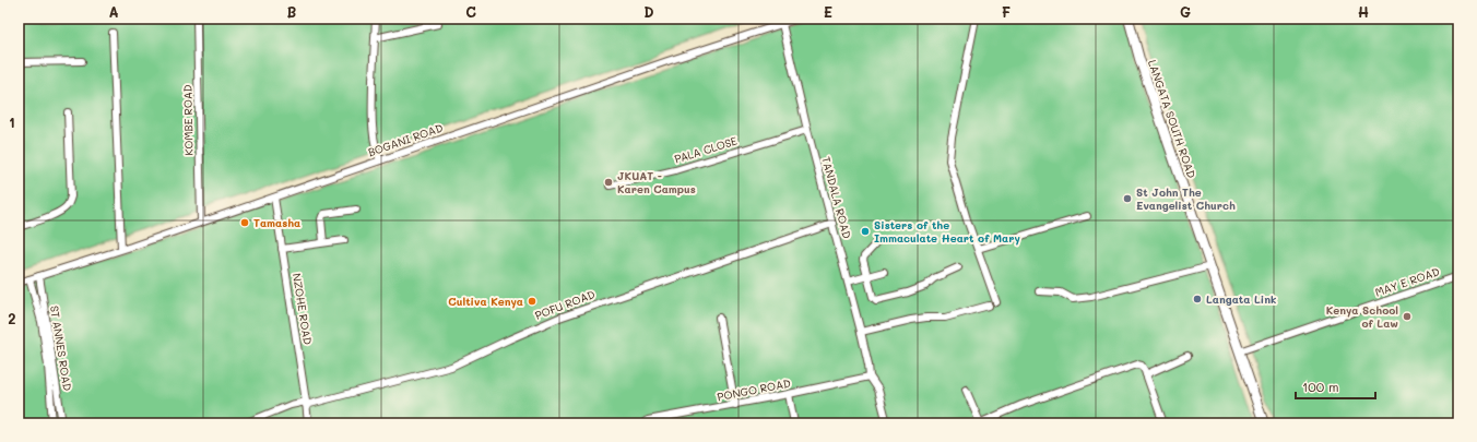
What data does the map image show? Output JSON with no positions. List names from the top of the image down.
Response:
{
  "streets": {
    "street": [
      "LANGATA SOUTH ROAD",
      "KOMBE ROAD",
      "BOGANI ROAD",
      "PALA CLOSE",
      "TANDALA ROAD",
      "MAY E ROAD",
      "POFU ROAD",
      "NZOHE ROAD",
      "ST ANNES ROAD",
      "PONGO ROAD"
    ]
  },
  "crossings": [
    ["LANGATA SOUTH ROAD", "MAY E ROAD"],
    ["KOMBE ROAD", "BOGANI ROAD"],
    ["BOGANI ROAD", "TANDALA ROAD"],
    ["BOGANI ROAD", "NZOHE ROAD"],
    ["BOGANI ROAD", "ST ANNES ROAD"],
    ["PALA CLOSE", "TANDALA ROAD"],
    ["TANDALA ROAD", "POFU ROAD"],
    ["TANDALA ROAD", "PONGO ROAD"],
    ["POFU ROAD", "NZOHE ROAD"]
  ],
  "places": [
    "JKUAT - Karen Campus",
    "St John The Evangelist Church",
    "Tamasha",
    "Sisters of the Immaculate Heart of Mary",
    "Langata Link",
    "Cultiva Kenya",
    "Kenya School of Law"
  ],
  "scale_bar": "100 m",
  "grid": {
    "columns": [
      "A",
      "B",
      "C",
      "D",
      "E",
      "F",
      "G",
      "H"
    ],
    "rows": ["1", "2"]
  }
}
